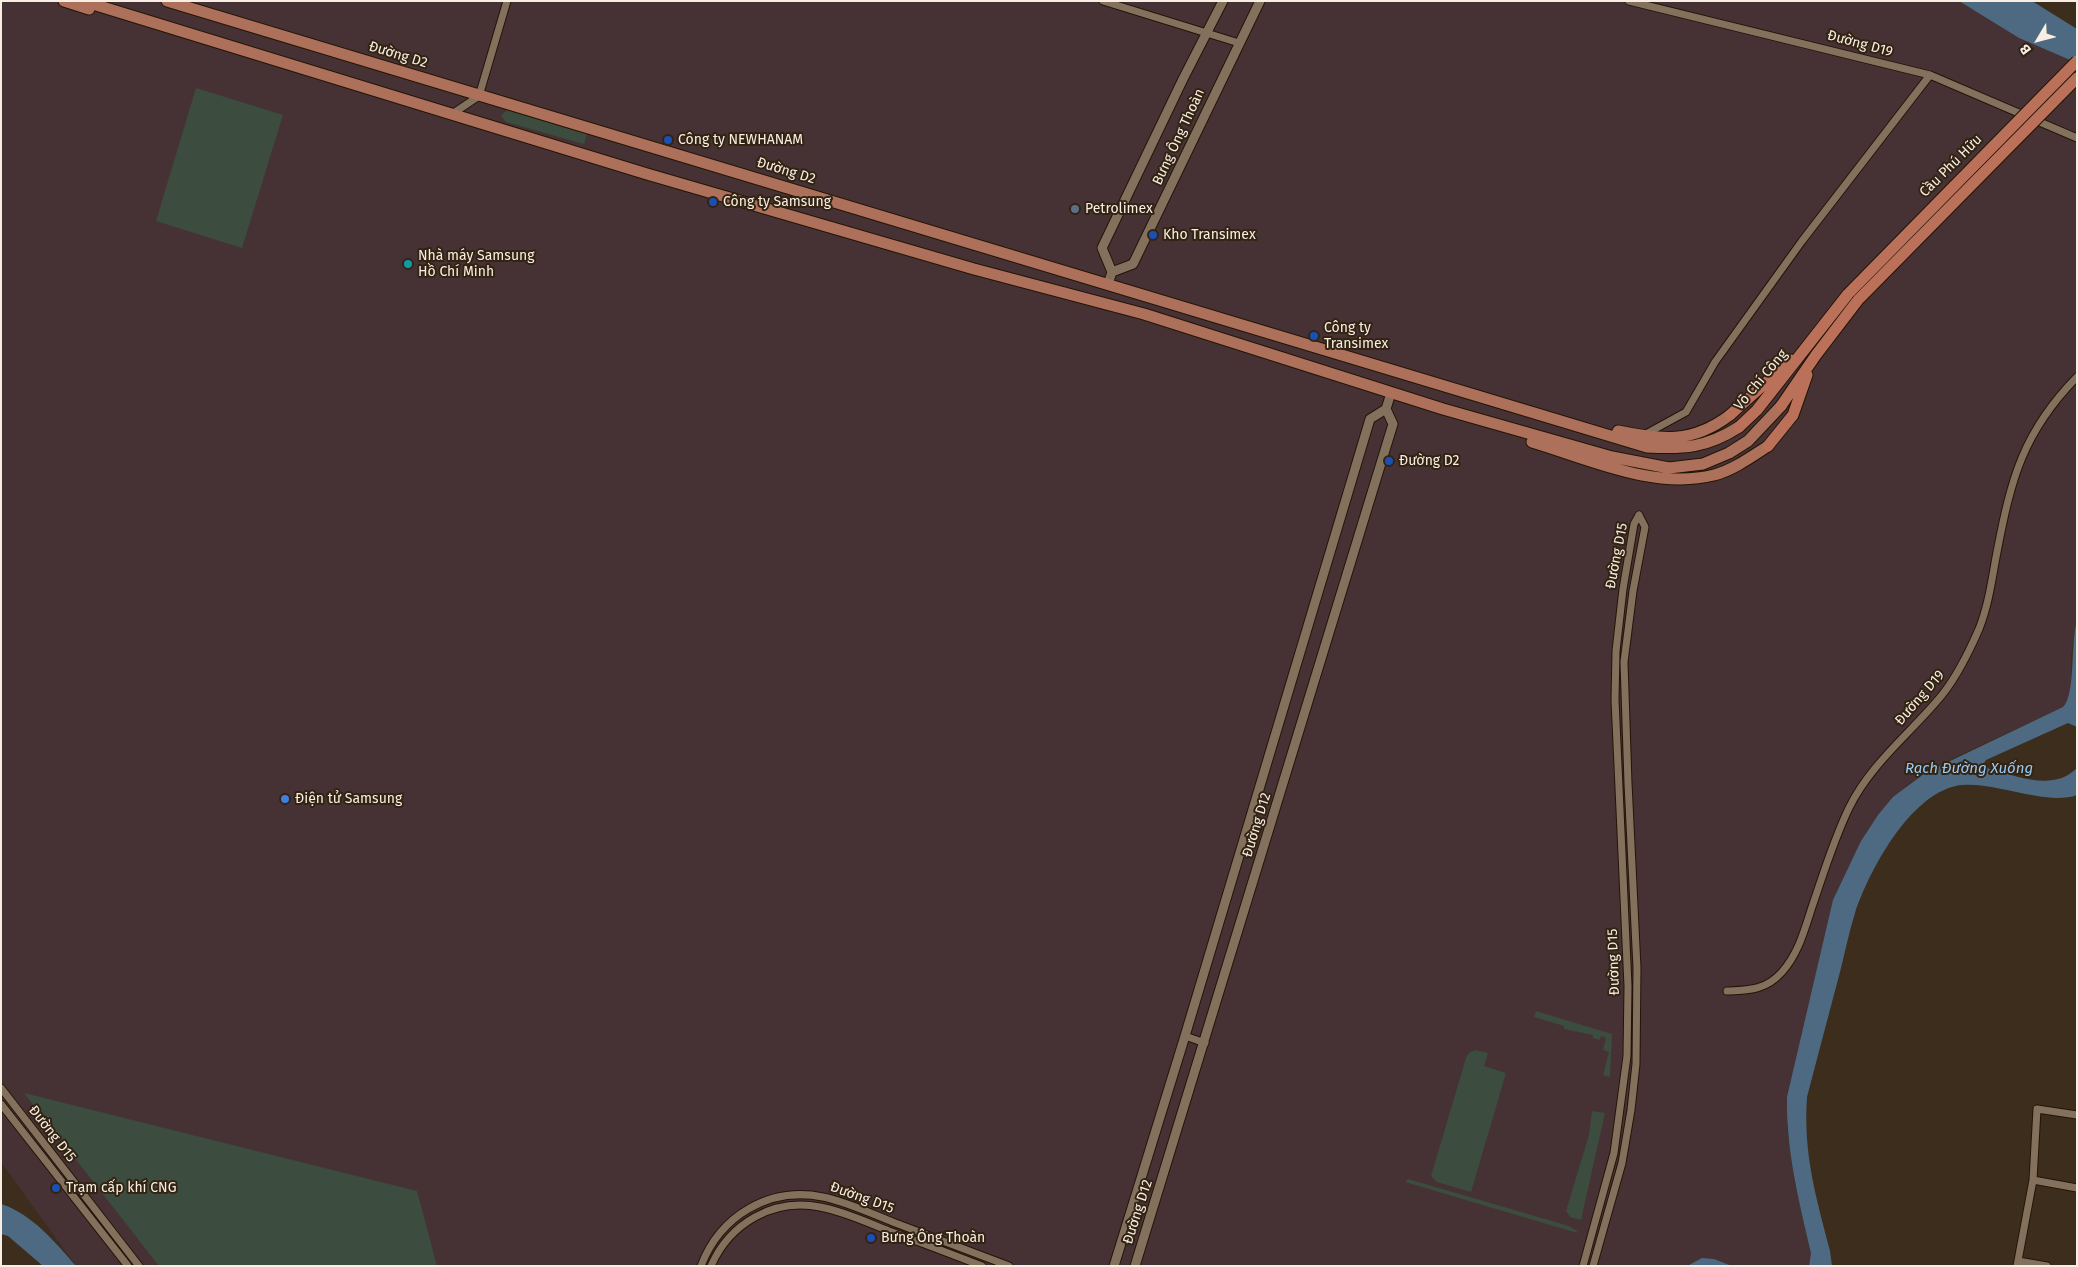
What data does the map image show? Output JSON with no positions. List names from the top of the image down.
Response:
{
  "streets": {
    "highway": ["Cầu Phú Hữu", "Võ Chí Công"],
    "main road": ["Đường D2"],
    "street": [
      "Đường D19",
      "Bưng Ông Thoàn",
      "Đường D15",
      "Đường D12"
    ]
  },
  "crossings": [
    ["Đường D2", "Võ Chí Công"],
    ["Cầu Phú Hữu", "Võ Chí Công"]
  ],
  "water": ["Rạch Đường Xuống"],
  "places": [
    "Công ty NEWHANAM",
    "Công ty Samsung",
    "Petrolimex",
    "Kho Transimex",
    "Nhà máy Samsung Hồ Chí Minh",
    "Công ty Transimex",
    "Đường D2",
    "Điện tử Samsung",
    "Trạm cấp khí CNG",
    "Bưng Ông Thoàn"
  ],
  "north": "bottom left"
}
